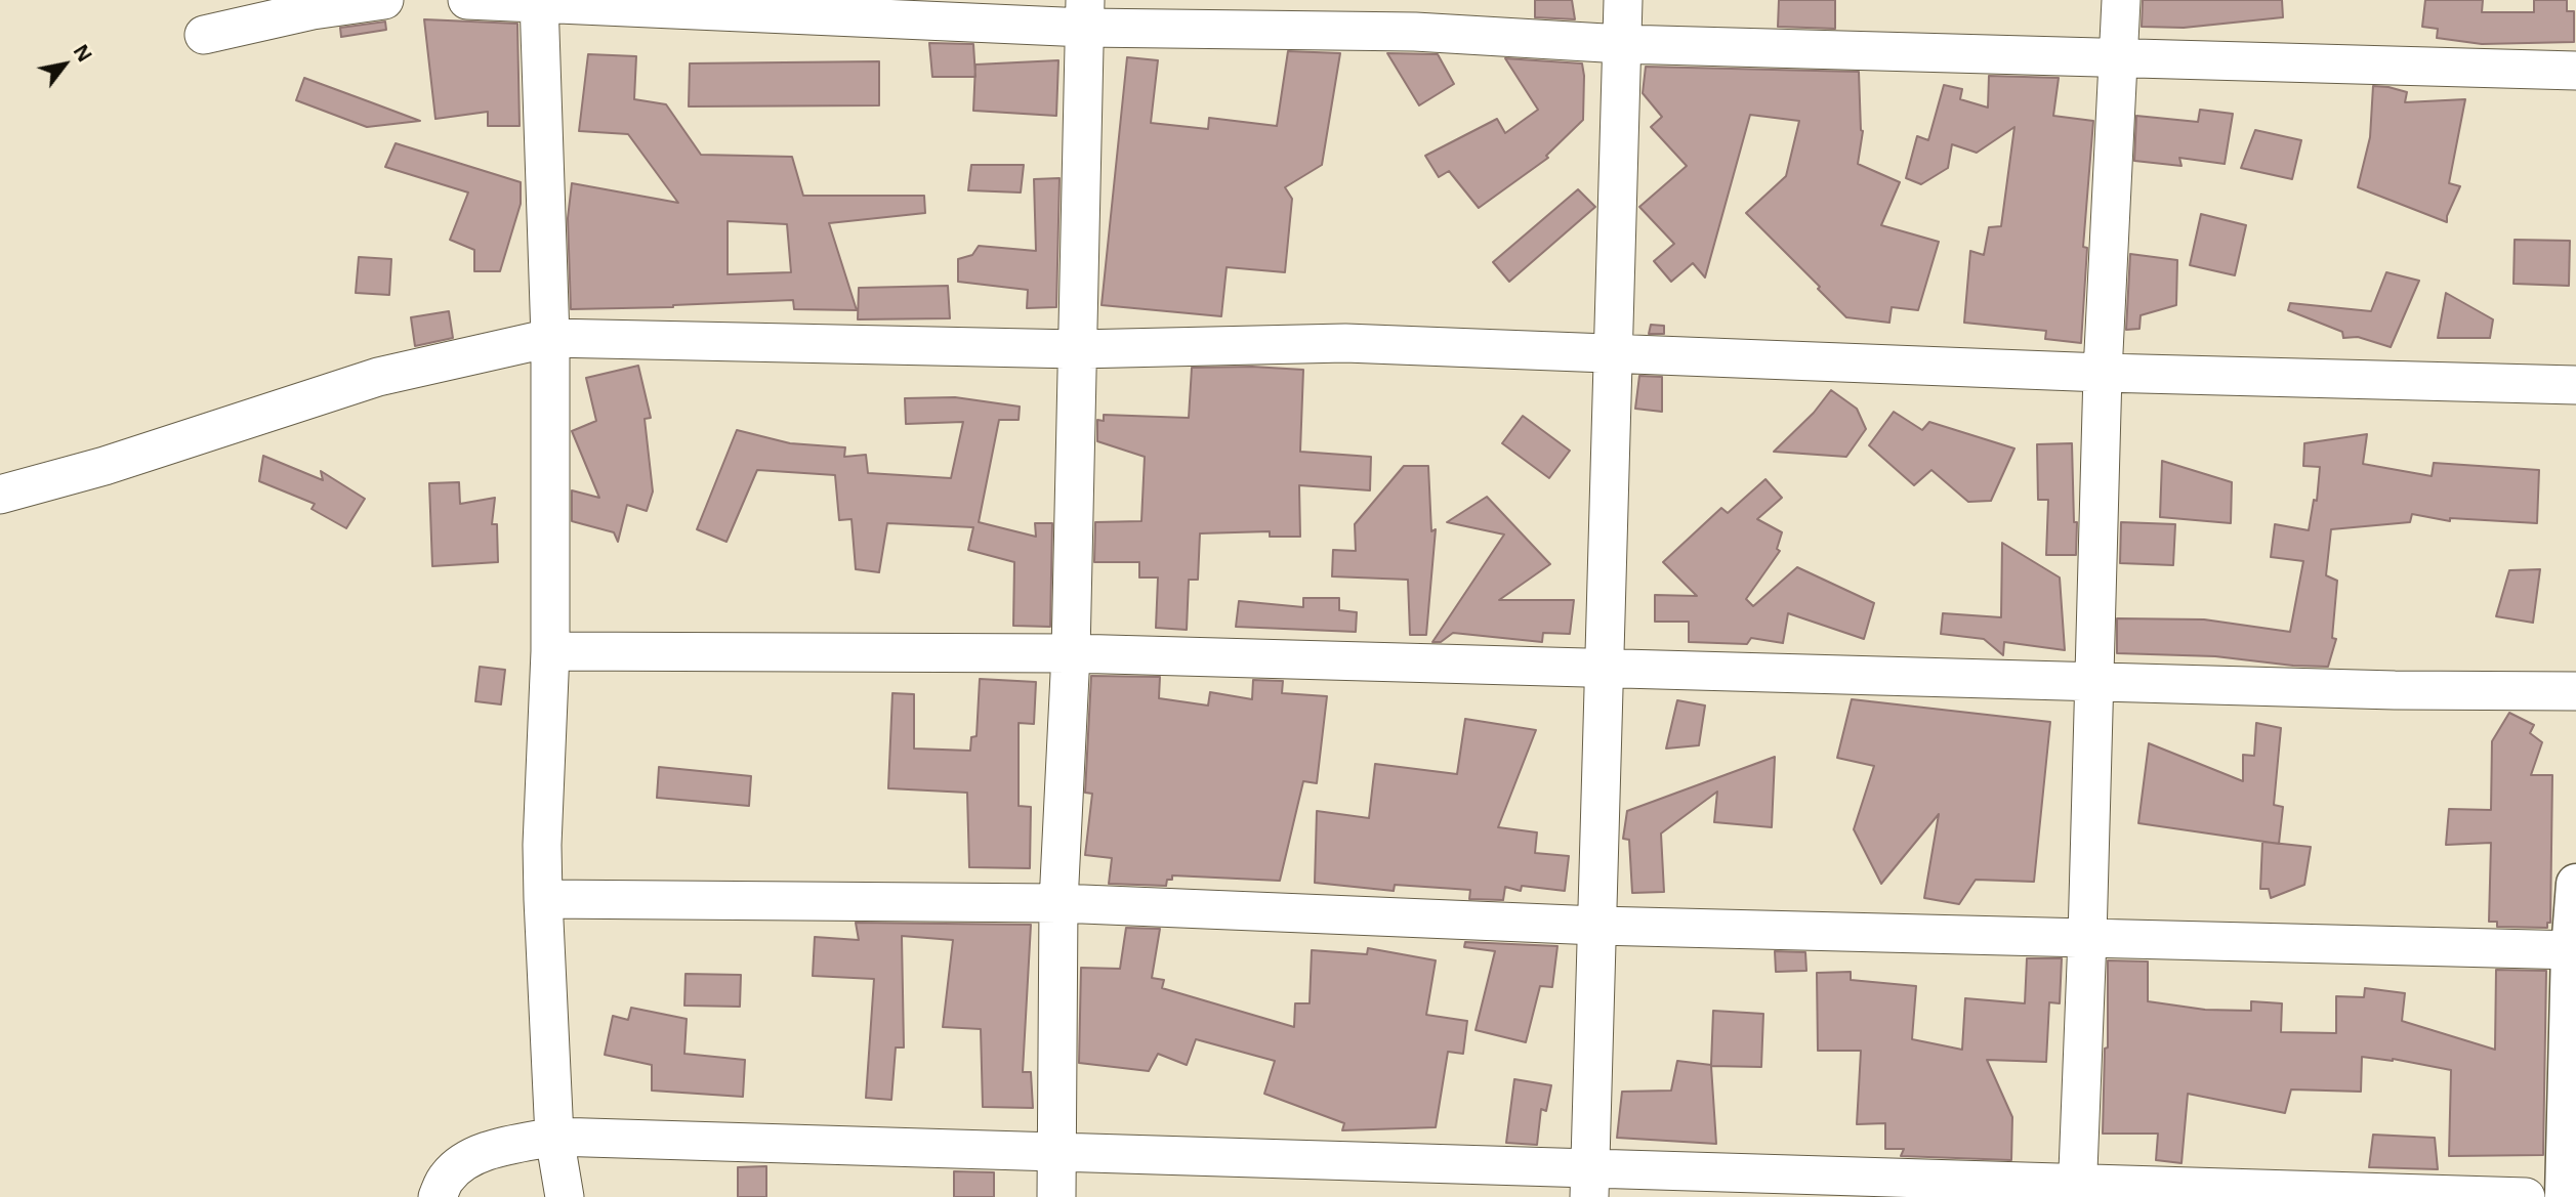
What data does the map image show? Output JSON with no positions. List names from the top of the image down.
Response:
{
  "north": "top right"
}
